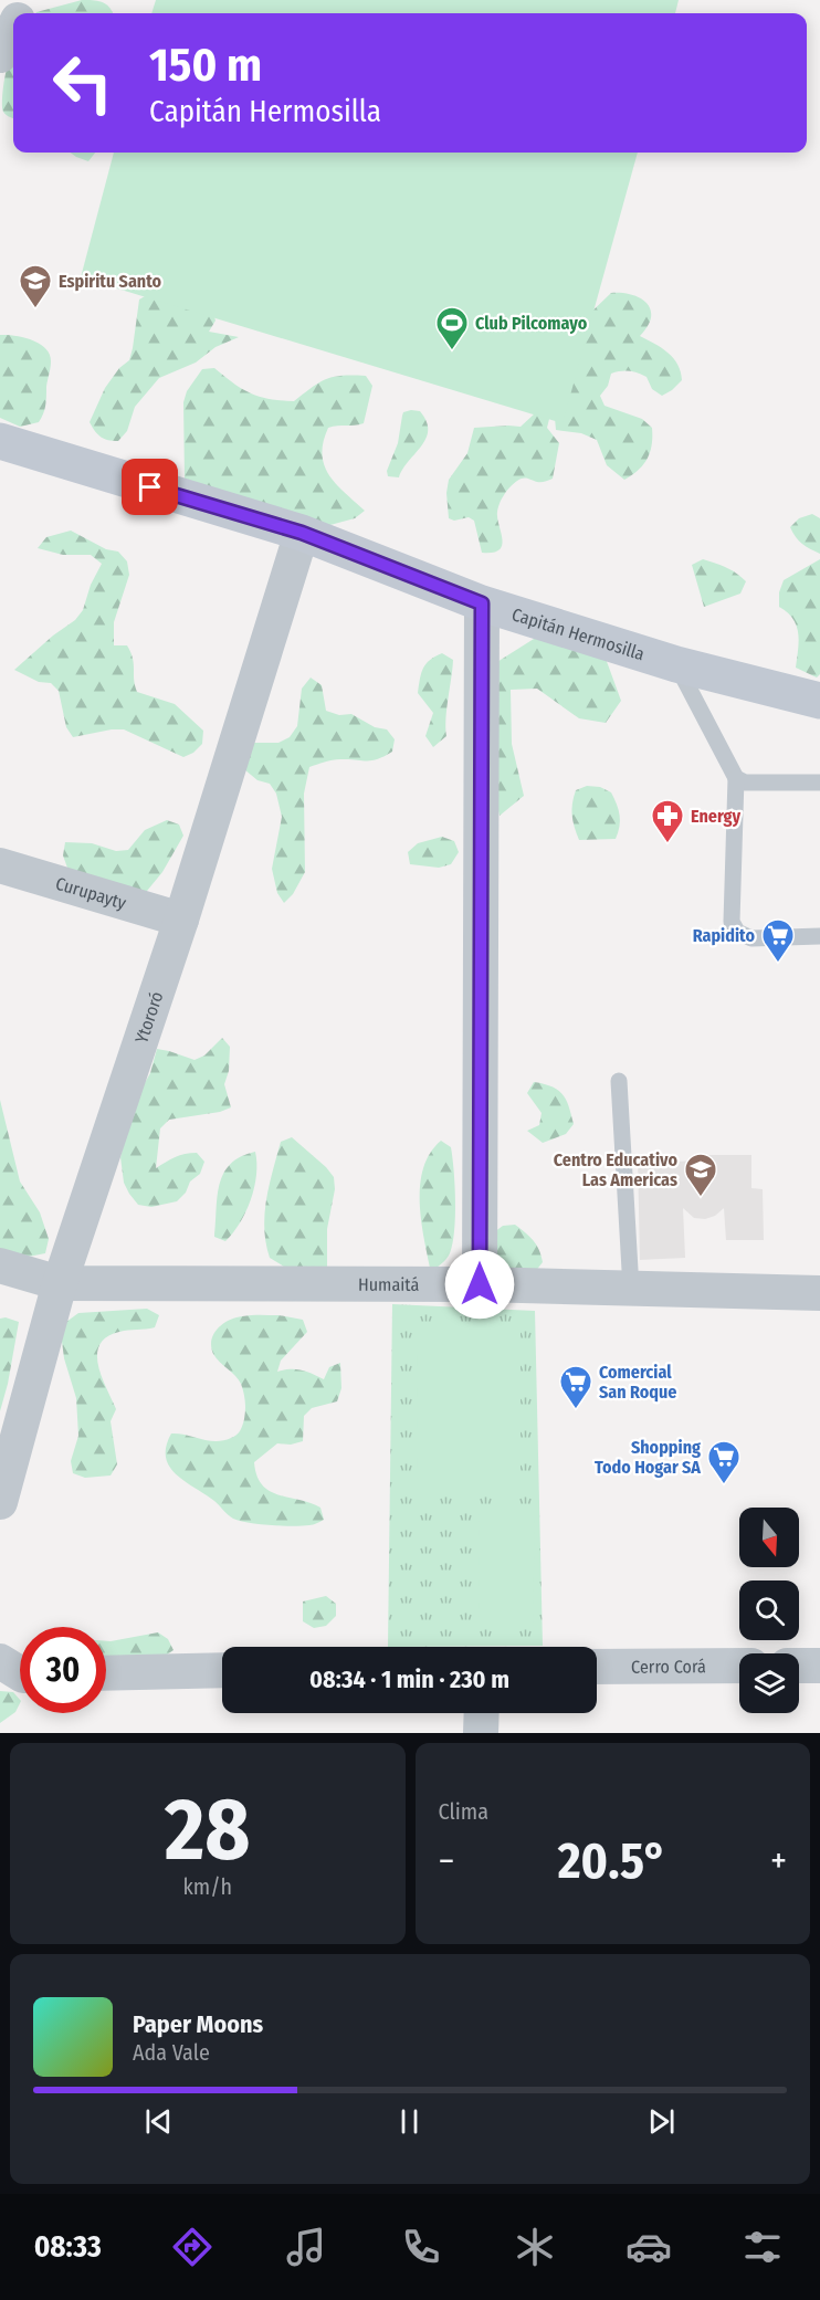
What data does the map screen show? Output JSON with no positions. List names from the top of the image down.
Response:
{
  "streets": {
    "street": [
      "Capitán Hermosilla",
      "Curupayty",
      "Ytororó",
      "Humaitá",
      "Cerro Corá"
    ]
  },
  "crossings": [
    ["Capitán Hermosilla", "Ytororó"],
    ["Curupayty", "Ytororó"],
    ["Ytororó", "Humaitá"]
  ],
  "places": {
    "school or university": ["Espiritu Santo", "Centro Educativo Las Americas"],
    "sports": ["Club Pilcomayo"],
    "pharmacy": ["Energy"],
    "supermarket": ["Rapidito", "Comercial San Roque", "Shopping Todo Hogar SA"]
  },
  "north": "bottom",
  "page": {
    "turn": ["150 m", "Capitán Hermosilla"],
    "limit": "30",
    "trip": "08:34 · 1 min · 230 m",
    "tile": [
      ["28", "km/h"],
      "Clima"
    ],
    "heat": ["−", "20.5°", "+"],
    "song": ["Paper Moons", "Ada Vale"],
    "tabs": "08:33"
  }
}
